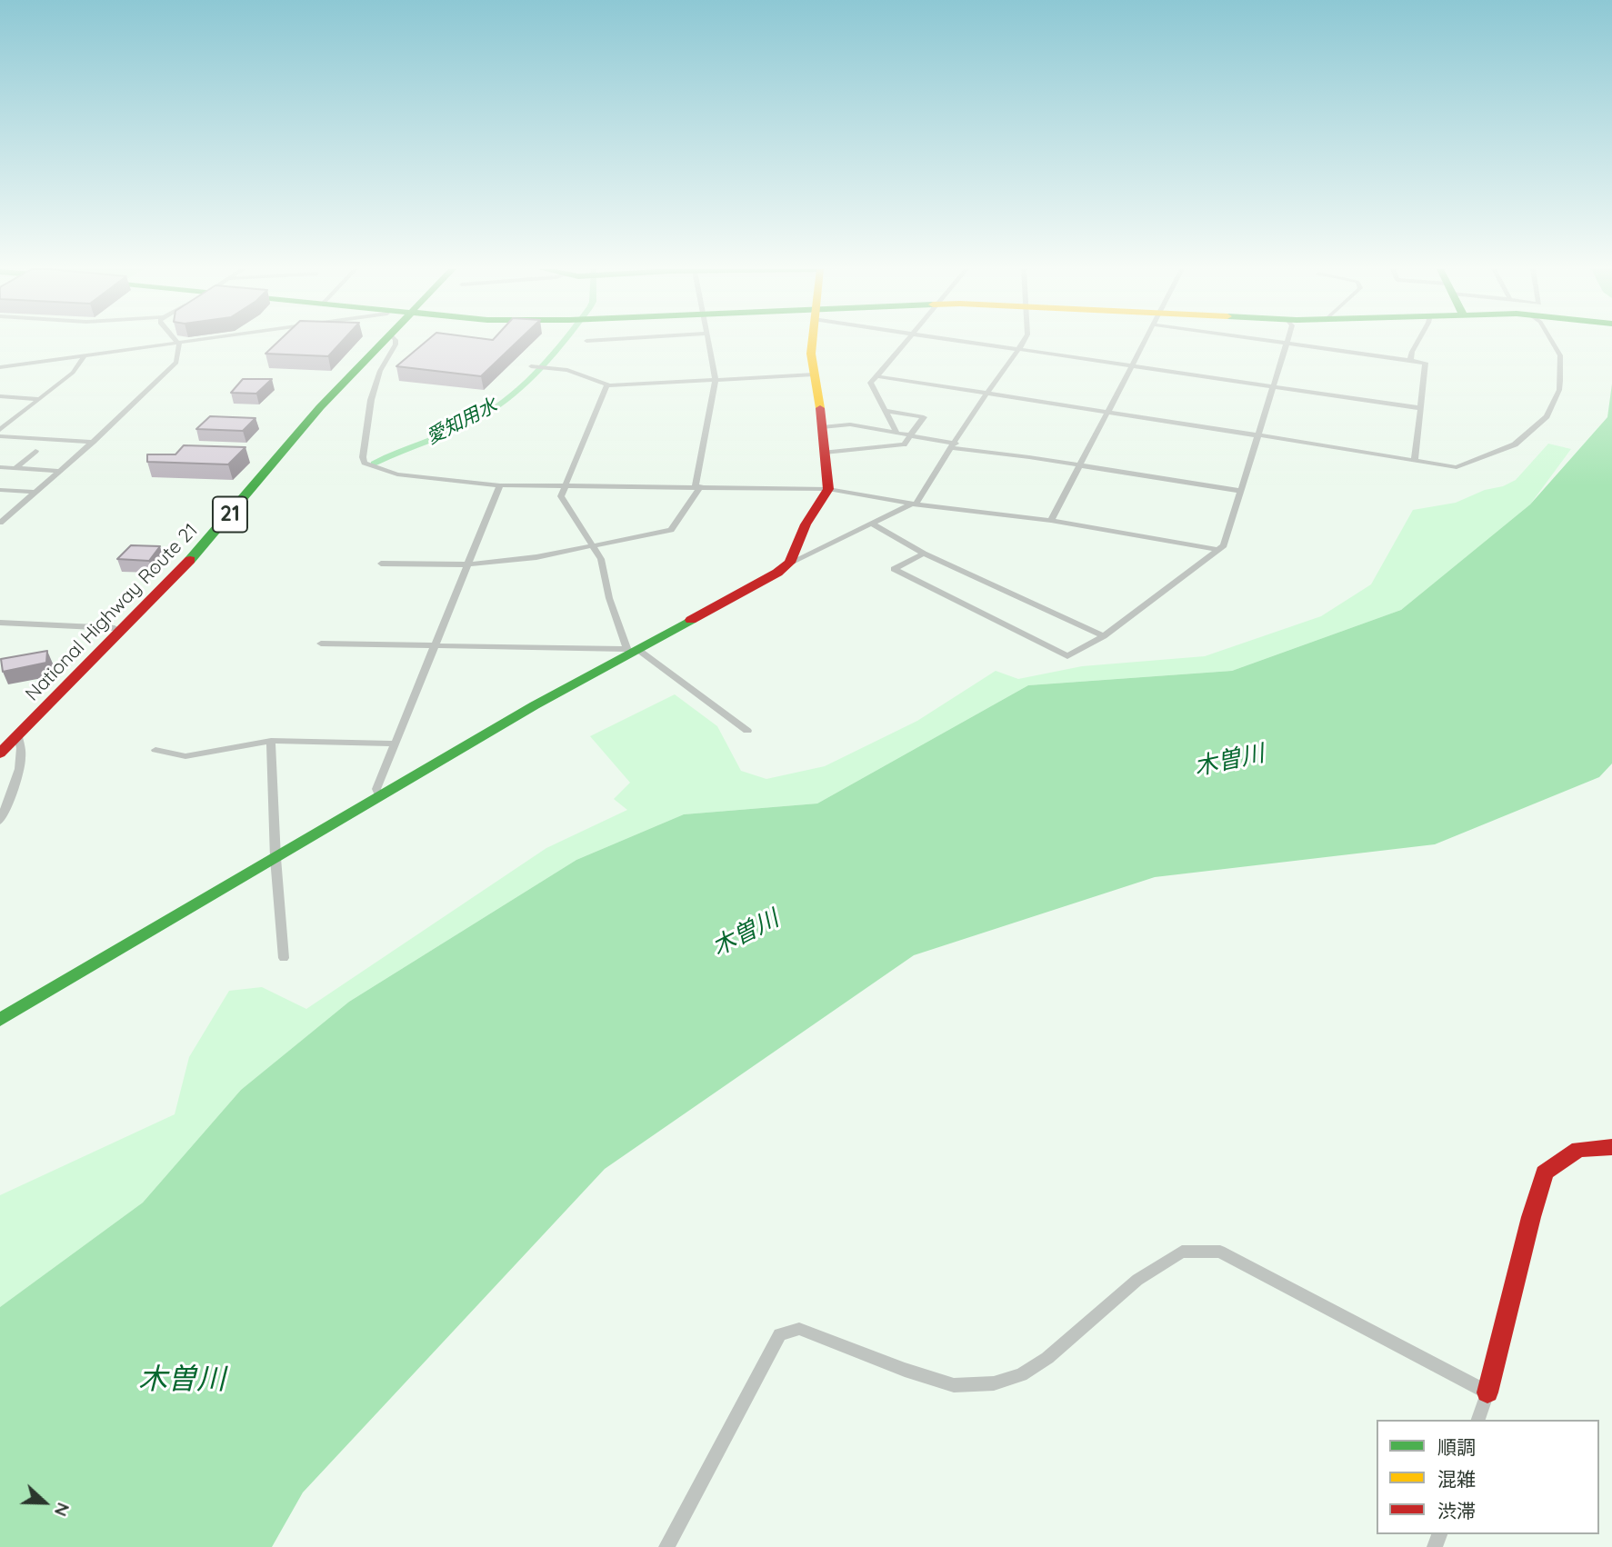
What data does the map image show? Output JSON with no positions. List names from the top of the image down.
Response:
{
  "streets": {
    "main road": ["21", "National Highway Route 21"]
  },
  "water": ["愛知用水", "木曽川"],
  "legend": ["順調", "混雑", "渋滞"],
  "north": "right"
}
